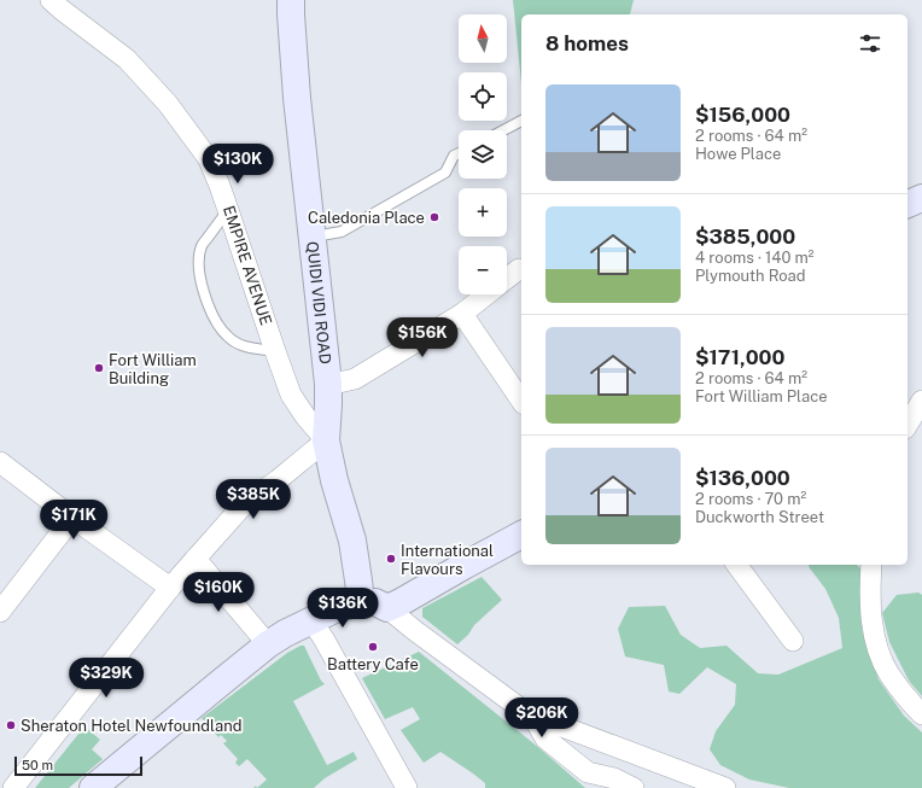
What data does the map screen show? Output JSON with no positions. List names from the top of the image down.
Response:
{
  "streets": {
    "street": ["EMPIRE AVENUE", "QUIDI VIDI ROAD"]
  },
  "crossings": [
    ["EMPIRE AVENUE", "QUIDI VIDI ROAD"]
  ],
  "places": [
    "Caledonia Place",
    "Fort William Building",
    "International Flavours",
    "Battery Cafe",
    "Sheraton Hotel Newfoundland"
  ],
  "scale_bar": "50 m",
  "north": "top",
  "page": {
    "map_buttons": ["+", "−"],
    "heading": "8 homes",
    "list": [
      {
        "name": "$156,000",
        "note": "2 rooms · 64 m² · Howe Place"
      },
      {
        "name": "$385,000",
        "note": "4 rooms · 140 m² · Plymouth Road"
      },
      {
        "name": "$171,000",
        "note": "2 rooms · 64 m² · Fort William Place"
      },
      {
        "name": "$136,000",
        "note": "2 rooms · 70 m² · Duckworth Street"
      }
    ],
    "price": [
      "$130K",
      "$156K",
      "$385K",
      "$171K",
      "$160K",
      "$136K",
      "$329K",
      "$206K"
    ],
    "scale": "50 m"
  }
}
